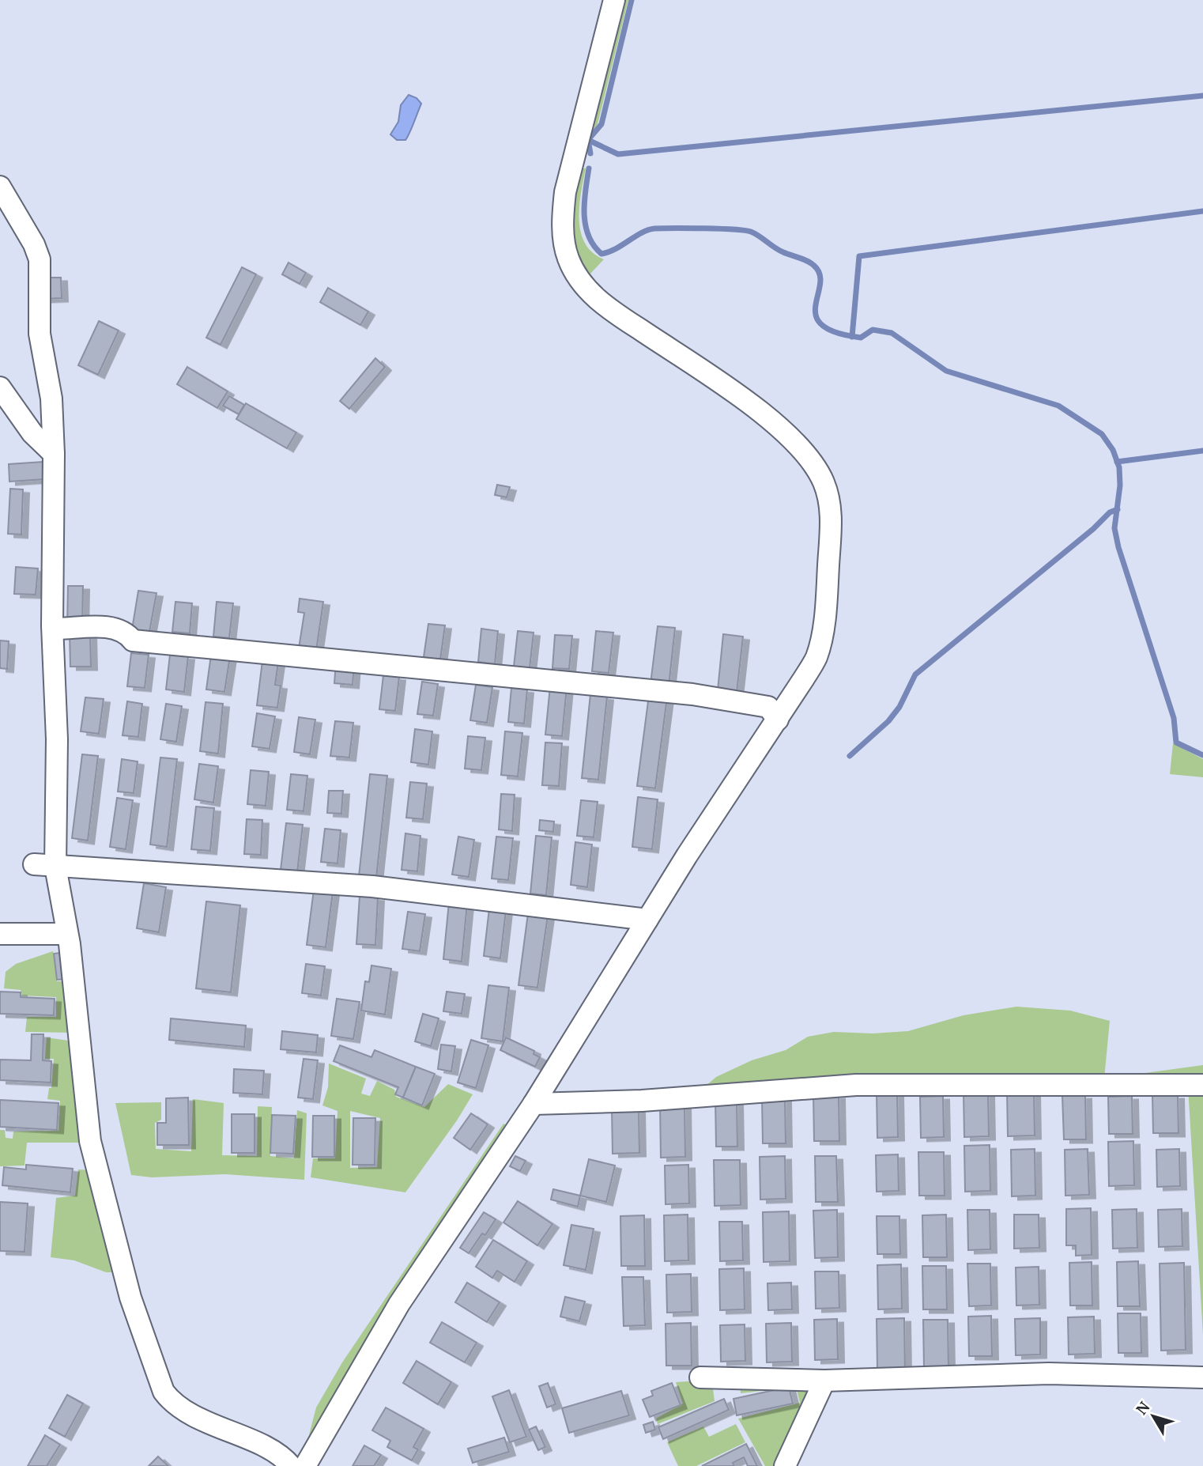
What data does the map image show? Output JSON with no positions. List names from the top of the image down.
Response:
{
  "north": "top left"
}
